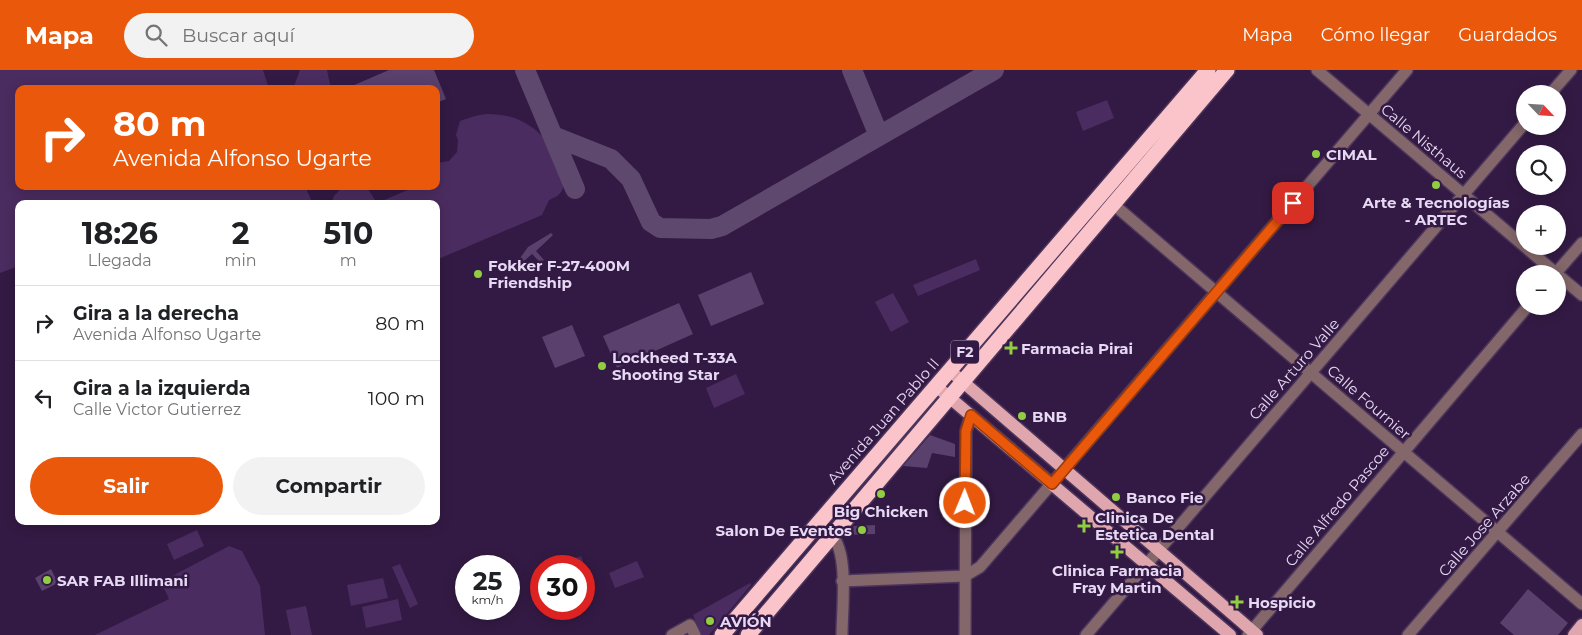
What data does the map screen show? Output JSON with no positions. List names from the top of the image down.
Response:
{
  "streets": {
    "highway": ["F2", "Avenida Juan Pablo II"],
    "street": [
      "Calle Nisthaus",
      "Calle Arturo Valle",
      "Calle Fournier",
      "Calle Alfredo Pascoe",
      "Calle Jose Arzabe"
    ]
  },
  "crossings": [
    ["Calle Nisthaus", "Calle Arturo Valle"],
    ["F2", "Calle Fournier"],
    ["Calle Arturo Valle", "Calle Fournier"],
    ["Calle Fournier", "Calle Alfredo Pascoe"],
    ["Calle Fournier", "Calle Jose Arzabe"]
  ],
  "places": {
    "other": [
      "CIMAL",
      "Arte & Tecnologías - ARTEC",
      "Fokker F-27-400M Friendship",
      "Lockheed T-33A Shooting Star",
      "BNB",
      "Big Chicken",
      "Banco Fie",
      "Salon De Eventos",
      "SAR FAB Illimani",
      "AVIÓN"
    ],
    "health": [
      "Farmacia Pirai",
      "Clinica De Estetica Dental",
      "Clinica Farmacia Fray Martin",
      "Hospicio"
    ]
  },
  "north": "bottom right",
  "page": {
    "header": "Mapa",
    "search": "Buscar aquí",
    "nav": ["Mapa", "Cómo llegar", "Guardados"],
    "map_buttons": ["+", "−"],
    "turn": ["80 m", "Avenida Alfonso Ugarte"],
    "eta": [
      "18:26",
      "Llegada",
      "2",
      "min",
      "510",
      "m"
    ],
    "list": [
      {
        "name": "Gira a la derecha",
        "note": "Avenida Alfonso Ugarte",
        "value": "80 m"
      },
      {
        "name": "Gira a la izquierda",
        "note": "Calle Victor Gutierrez",
        "value": "100 m"
      }
    ],
    "buttons": ["Salir", "Compartir"],
    "speed": "25 km/h",
    "limit": "30"
  }
}
